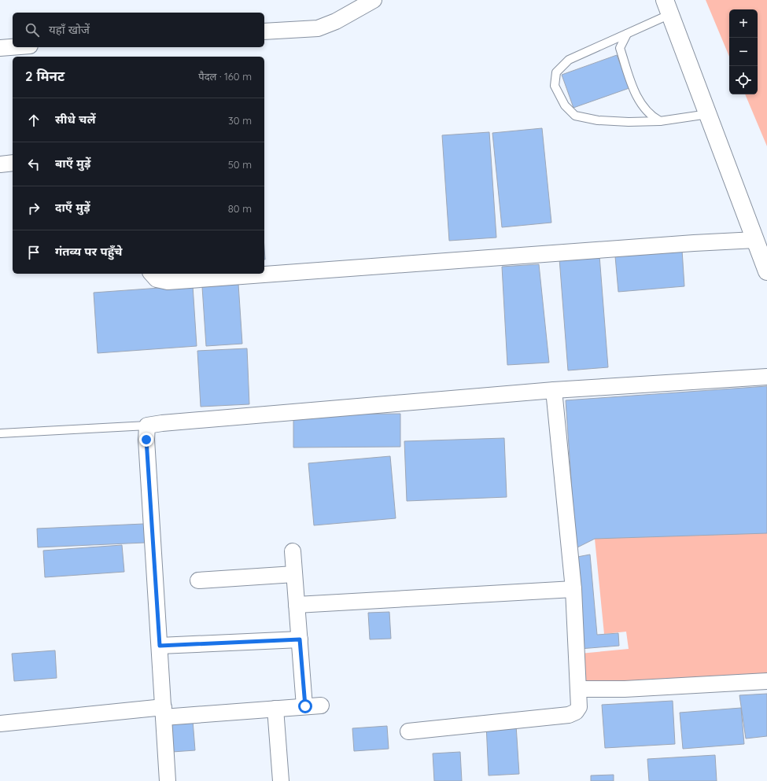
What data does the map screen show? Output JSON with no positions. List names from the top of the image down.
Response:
{
  "page": {
    "map_buttons": ["+", "−"],
    "search": "यहाँ खोजें",
    "heading": ["2 मिनट", "पैदल · 160 m"],
    "list": [
      ["सीधे चलें", "30 m"],
      ["बाएँ मुड़ें", "50 m"],
      ["दाएँ मुड़ें", "80 m"],
      "गंतव्य पर पहुँचे"
    ]
  }
}
